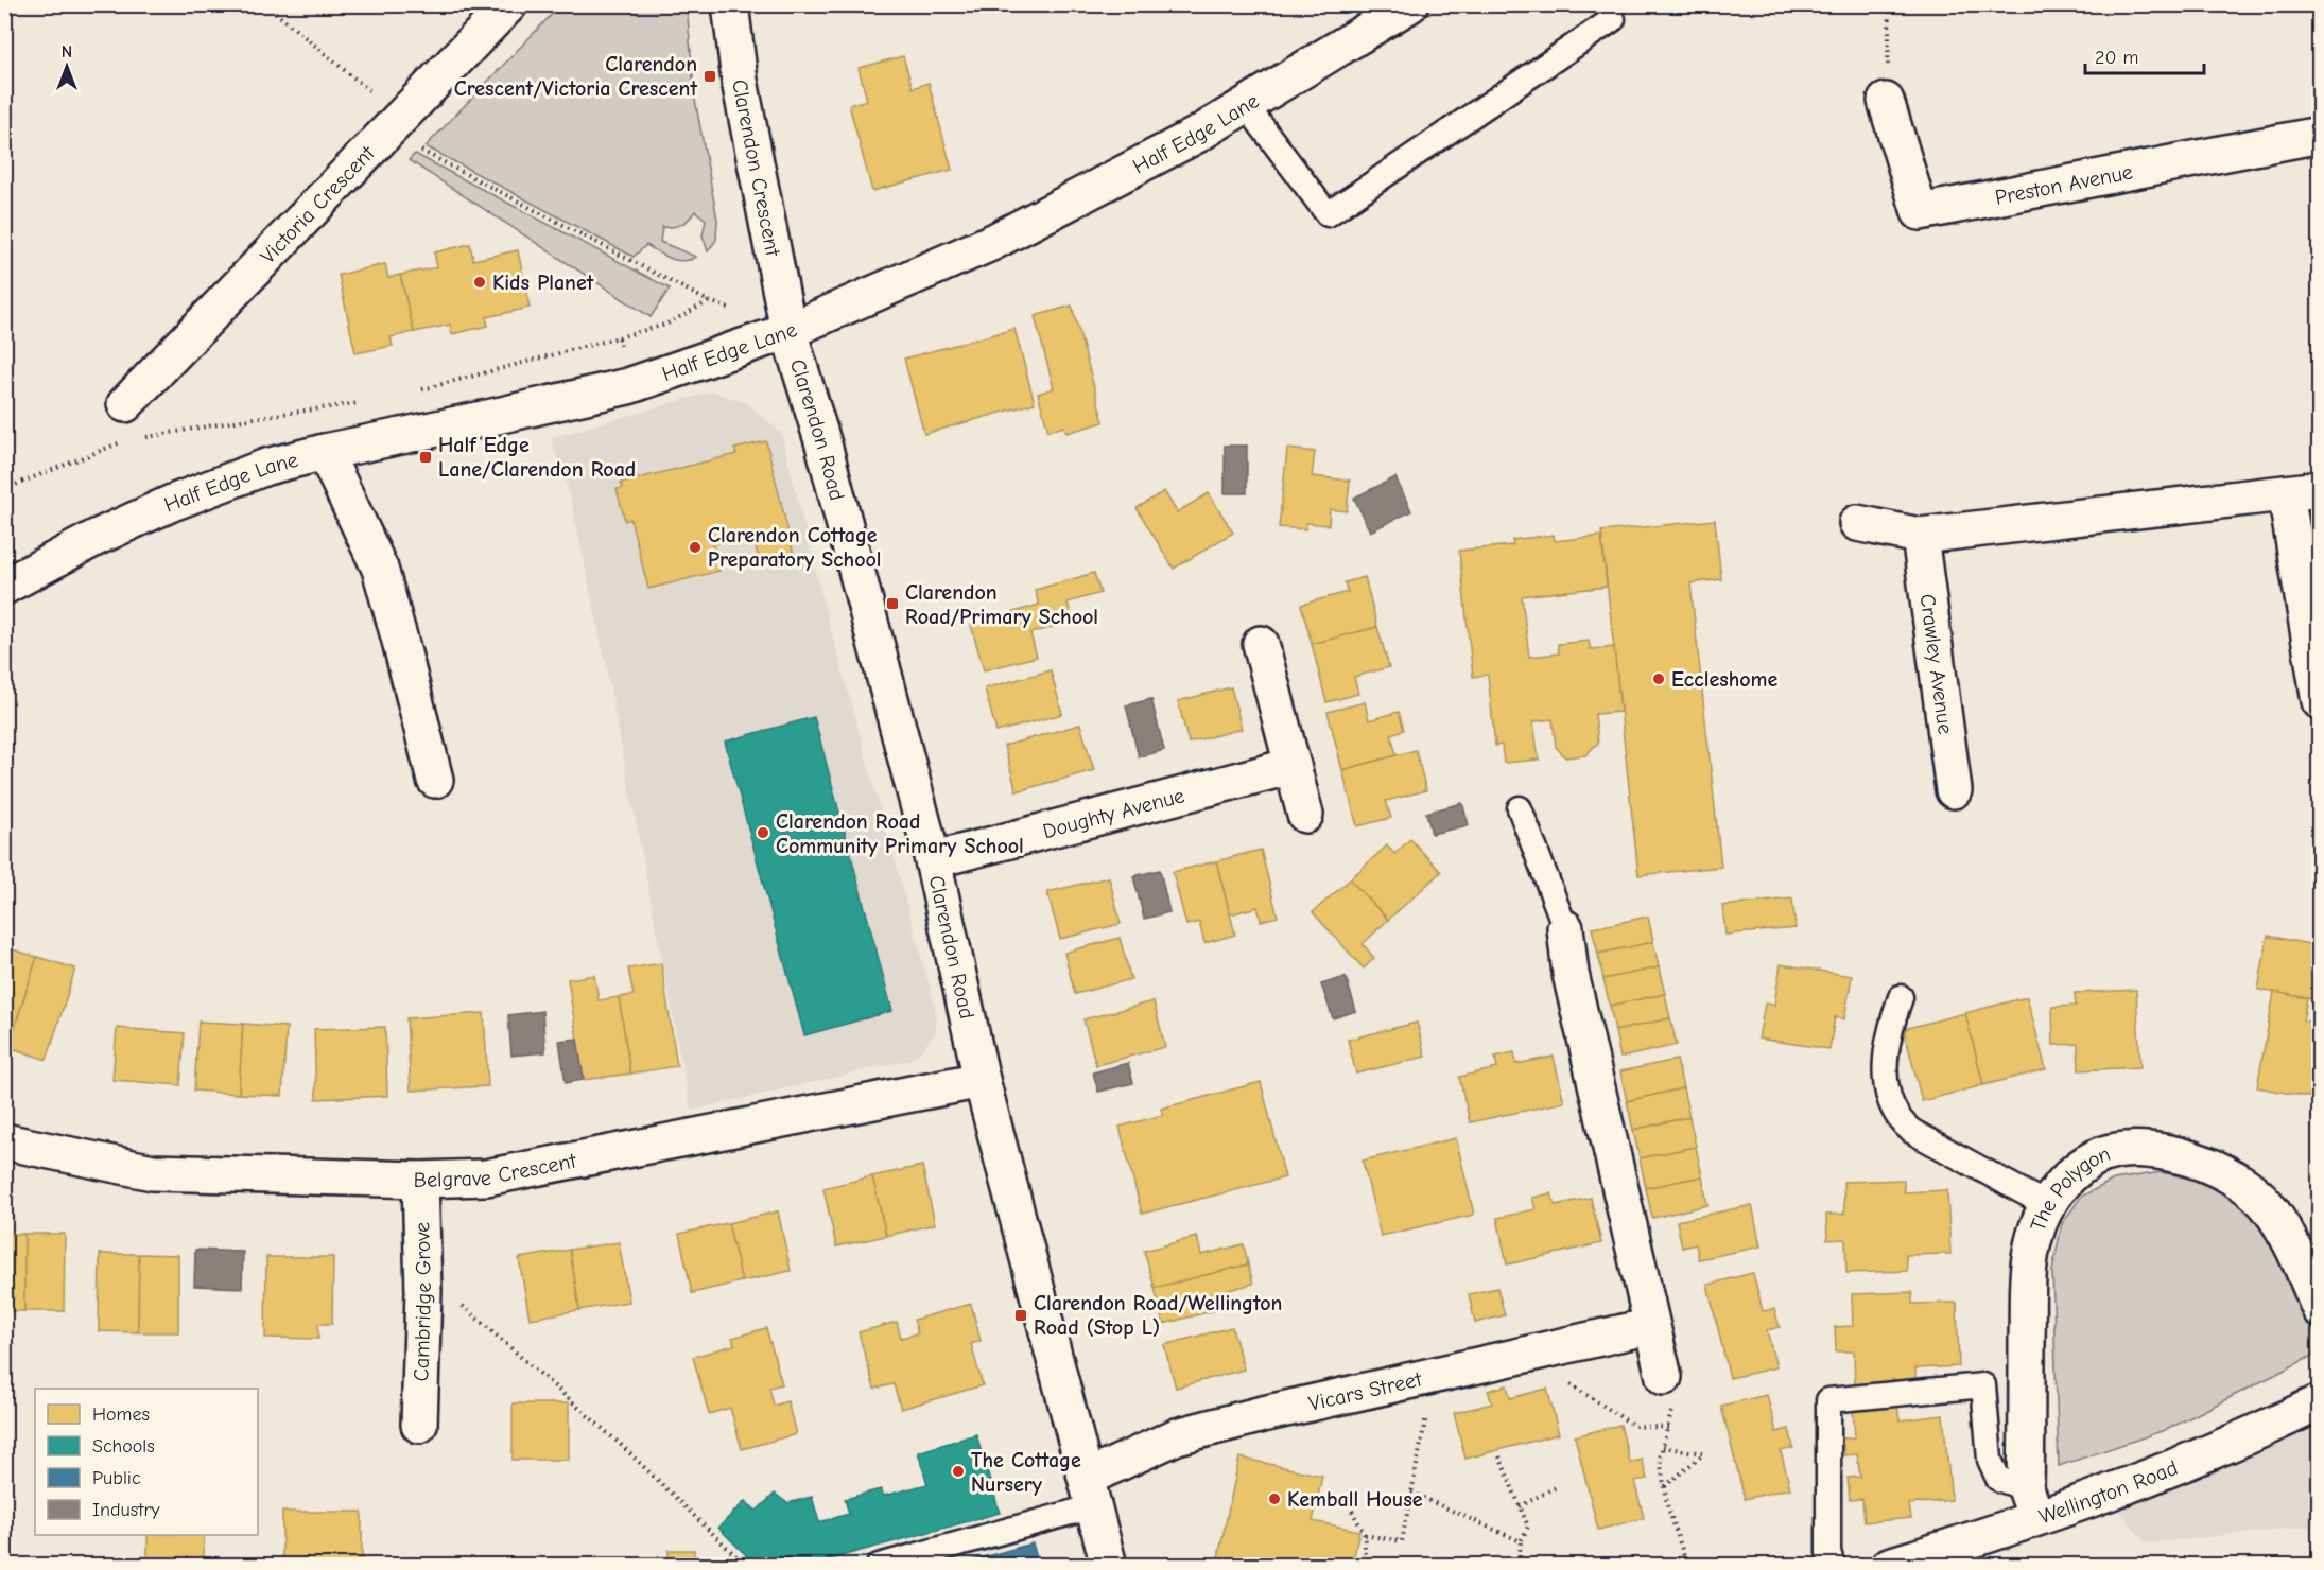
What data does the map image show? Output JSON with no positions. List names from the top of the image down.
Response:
{
  "streets": {
    "street": [
      "Half Edge Lane",
      "Clarendon Crescent",
      "Preston Avenue",
      "Victoria Crescent",
      "Clarendon Road",
      "Crawley Avenue",
      "Doughty Avenue",
      "Belgrave Crescent",
      "The Polygon",
      "Cambridge Grove",
      "Vicars Street",
      "Wellington Road"
    ]
  },
  "crossings": [
    ["Half Edge Lane", "Clarendon Crescent"],
    ["Half Edge Lane", "Clarendon Road"],
    ["Clarendon Crescent", "Clarendon Road"],
    ["Clarendon Road", "Doughty Avenue"],
    ["Clarendon Road", "Belgrave Crescent"],
    ["Clarendon Road", "Vicars Street"],
    ["Belgrave Crescent", "Cambridge Grove"],
    ["The Polygon", "Wellington Road"]
  ],
  "places": {
    "transit": [
      "Clarendon Crescent/Victoria Crescent",
      "Half Edge Lane/Clarendon Road",
      "Clarendon Road/Primary School",
      "Clarendon Road/Wellington Road (Stop L)"
    ],
    "other": [
      "Kids Planet",
      "Clarendon Cottage Preparatory School",
      "Eccleshome",
      "Clarendon Road Community Primary School",
      "The Cottage Nursery",
      "Kemball House"
    ]
  },
  "legend": [
    "Homes",
    "Schools",
    "Public",
    "Industry"
  ],
  "scale_bar": "20 m",
  "north": "top"
}
